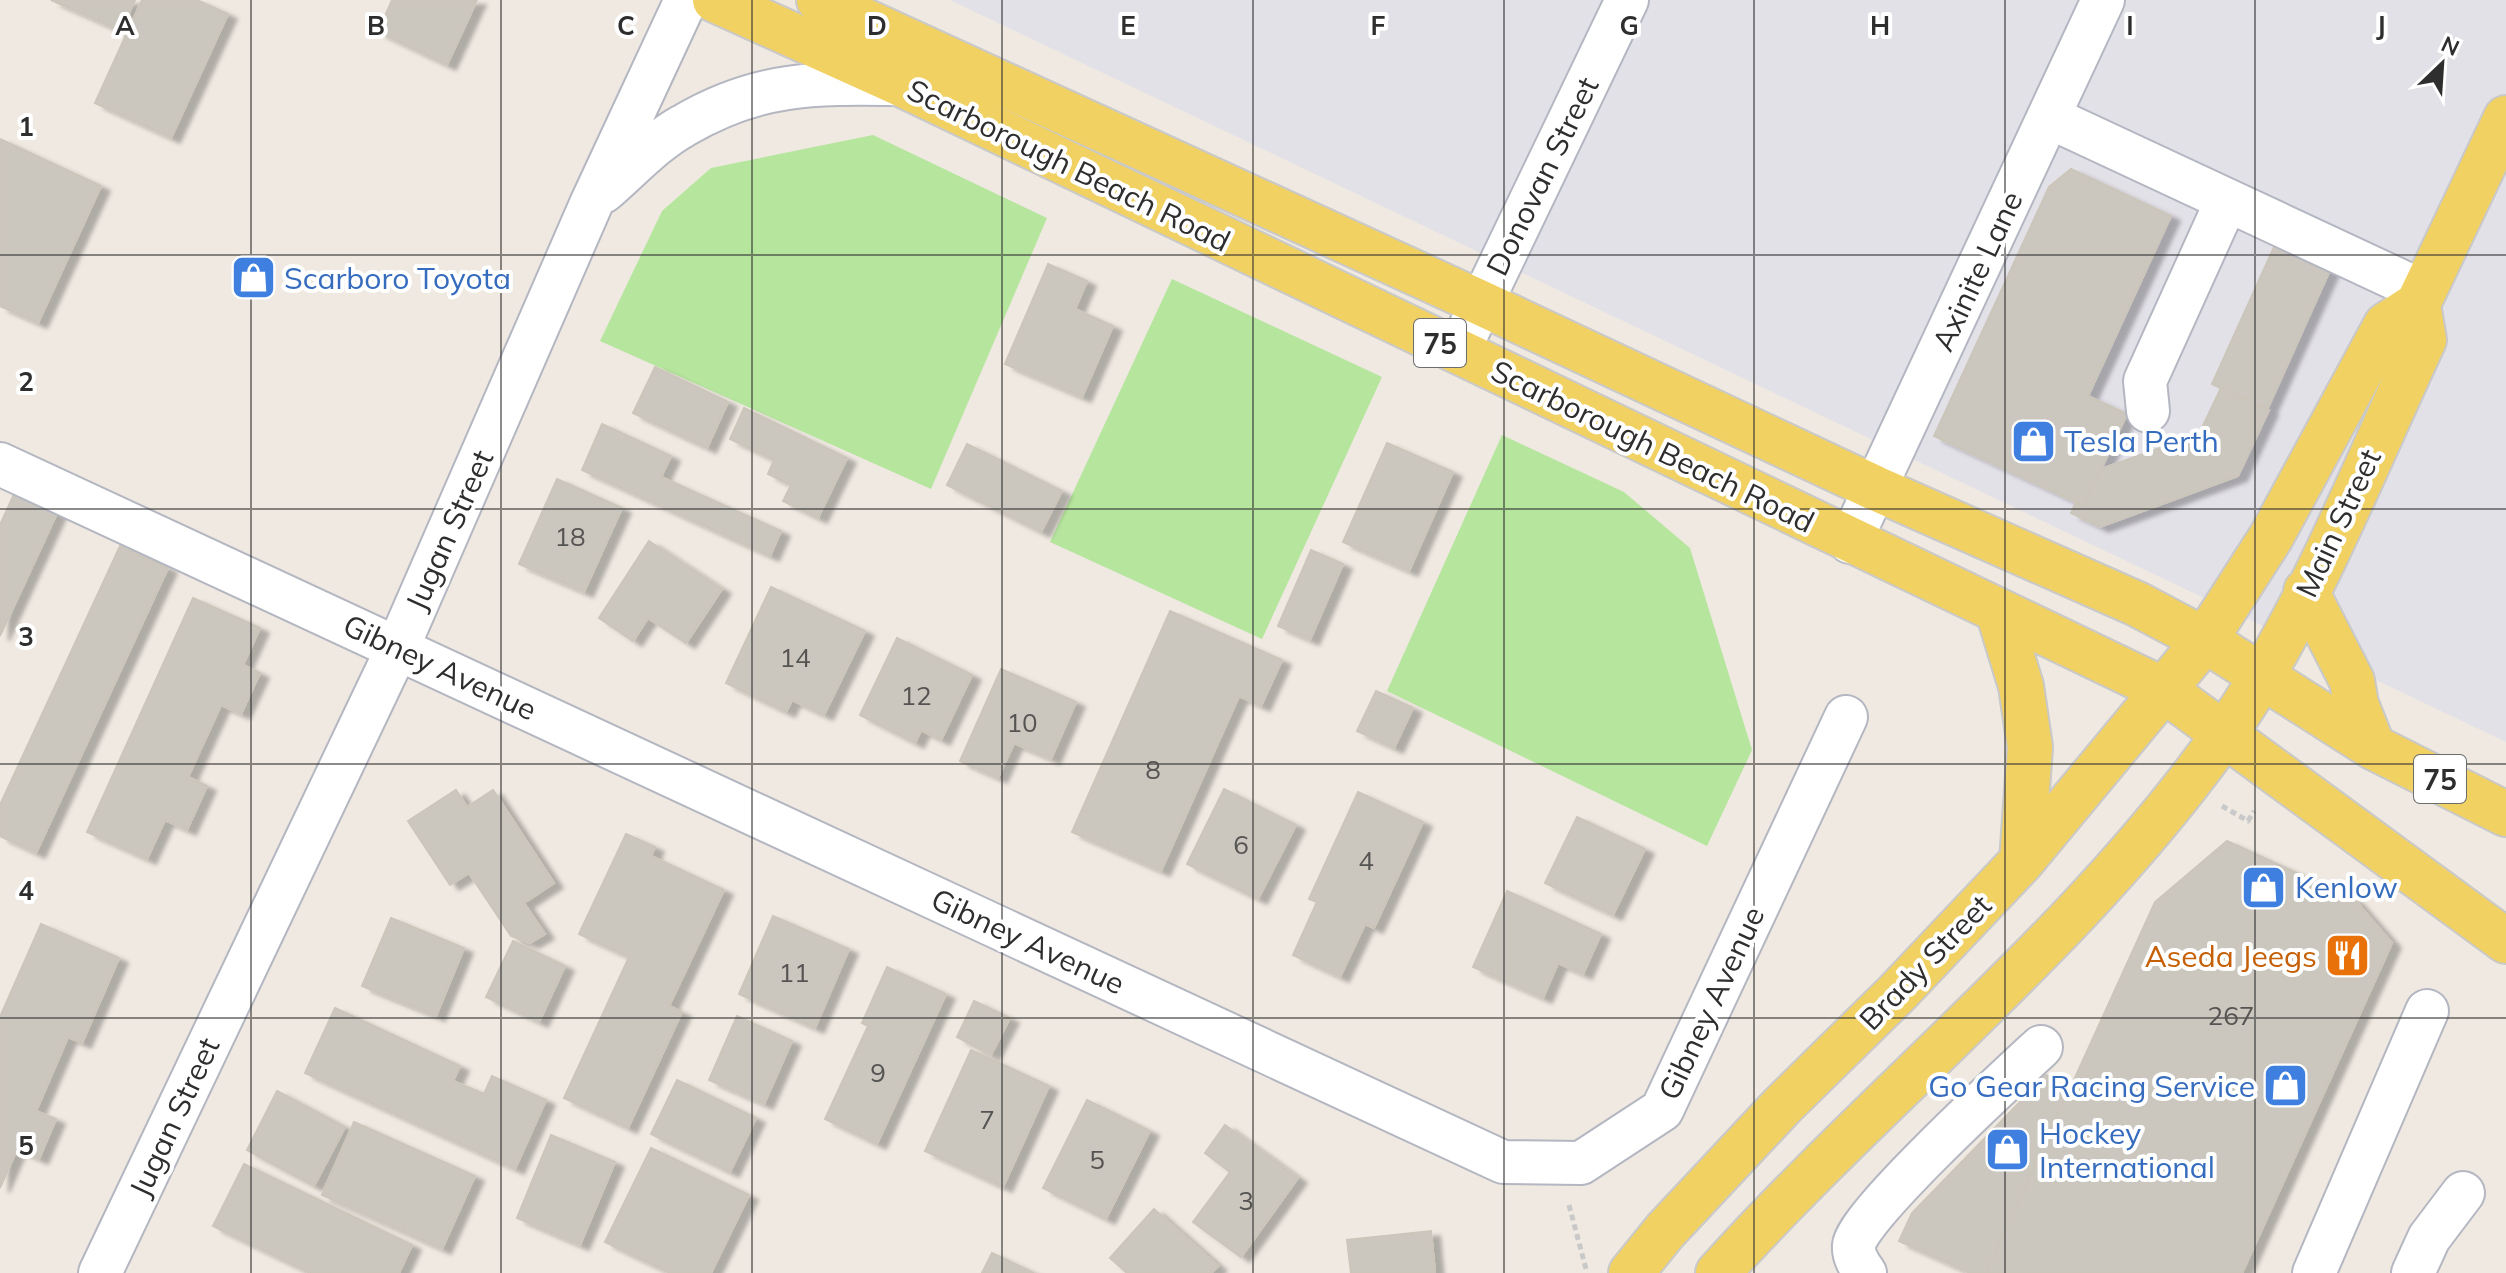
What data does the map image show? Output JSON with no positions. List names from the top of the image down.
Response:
{
  "streets": {
    "main road": [
      "Scarborough Beach Road",
      "75",
      "Main Street",
      "Brady Street"
    ],
    "street": [
      "Donovan Street",
      "Axinite Lane",
      "Jugan Street",
      "Gibney Avenue"
    ]
  },
  "crossings": [
    ["Scarborough Beach Road", "Donovan Street"],
    ["Scarborough Beach Road", "Axinite Lane"],
    ["Scarborough Beach Road", "Main Street"],
    ["Scarborough Beach Road", "Brady Street"],
    ["Main Street", "Brady Street"],
    ["Jugan Street", "Gibney Avenue"]
  ],
  "places": {
    "shop": [
      "Scarboro Toyota",
      "Tesla Perth",
      "Kenlow",
      "Go Gear Racing Service",
      "Hockey International"
    ],
    "restaurant": ["Aseda Jeegs"]
  },
  "house_numbers": [
    "18",
    "14",
    "12",
    "10",
    "8",
    "6",
    "4",
    "11",
    "267",
    "9",
    "7",
    "5",
    "3"
  ],
  "north": "top right",
  "grid": {
    "columns": [
      "A",
      "B",
      "C",
      "D",
      "E",
      "F",
      "G",
      "H",
      "I",
      "J"
    ],
    "rows": [
      "1",
      "2",
      "3",
      "4",
      "5"
    ]
  }
}
